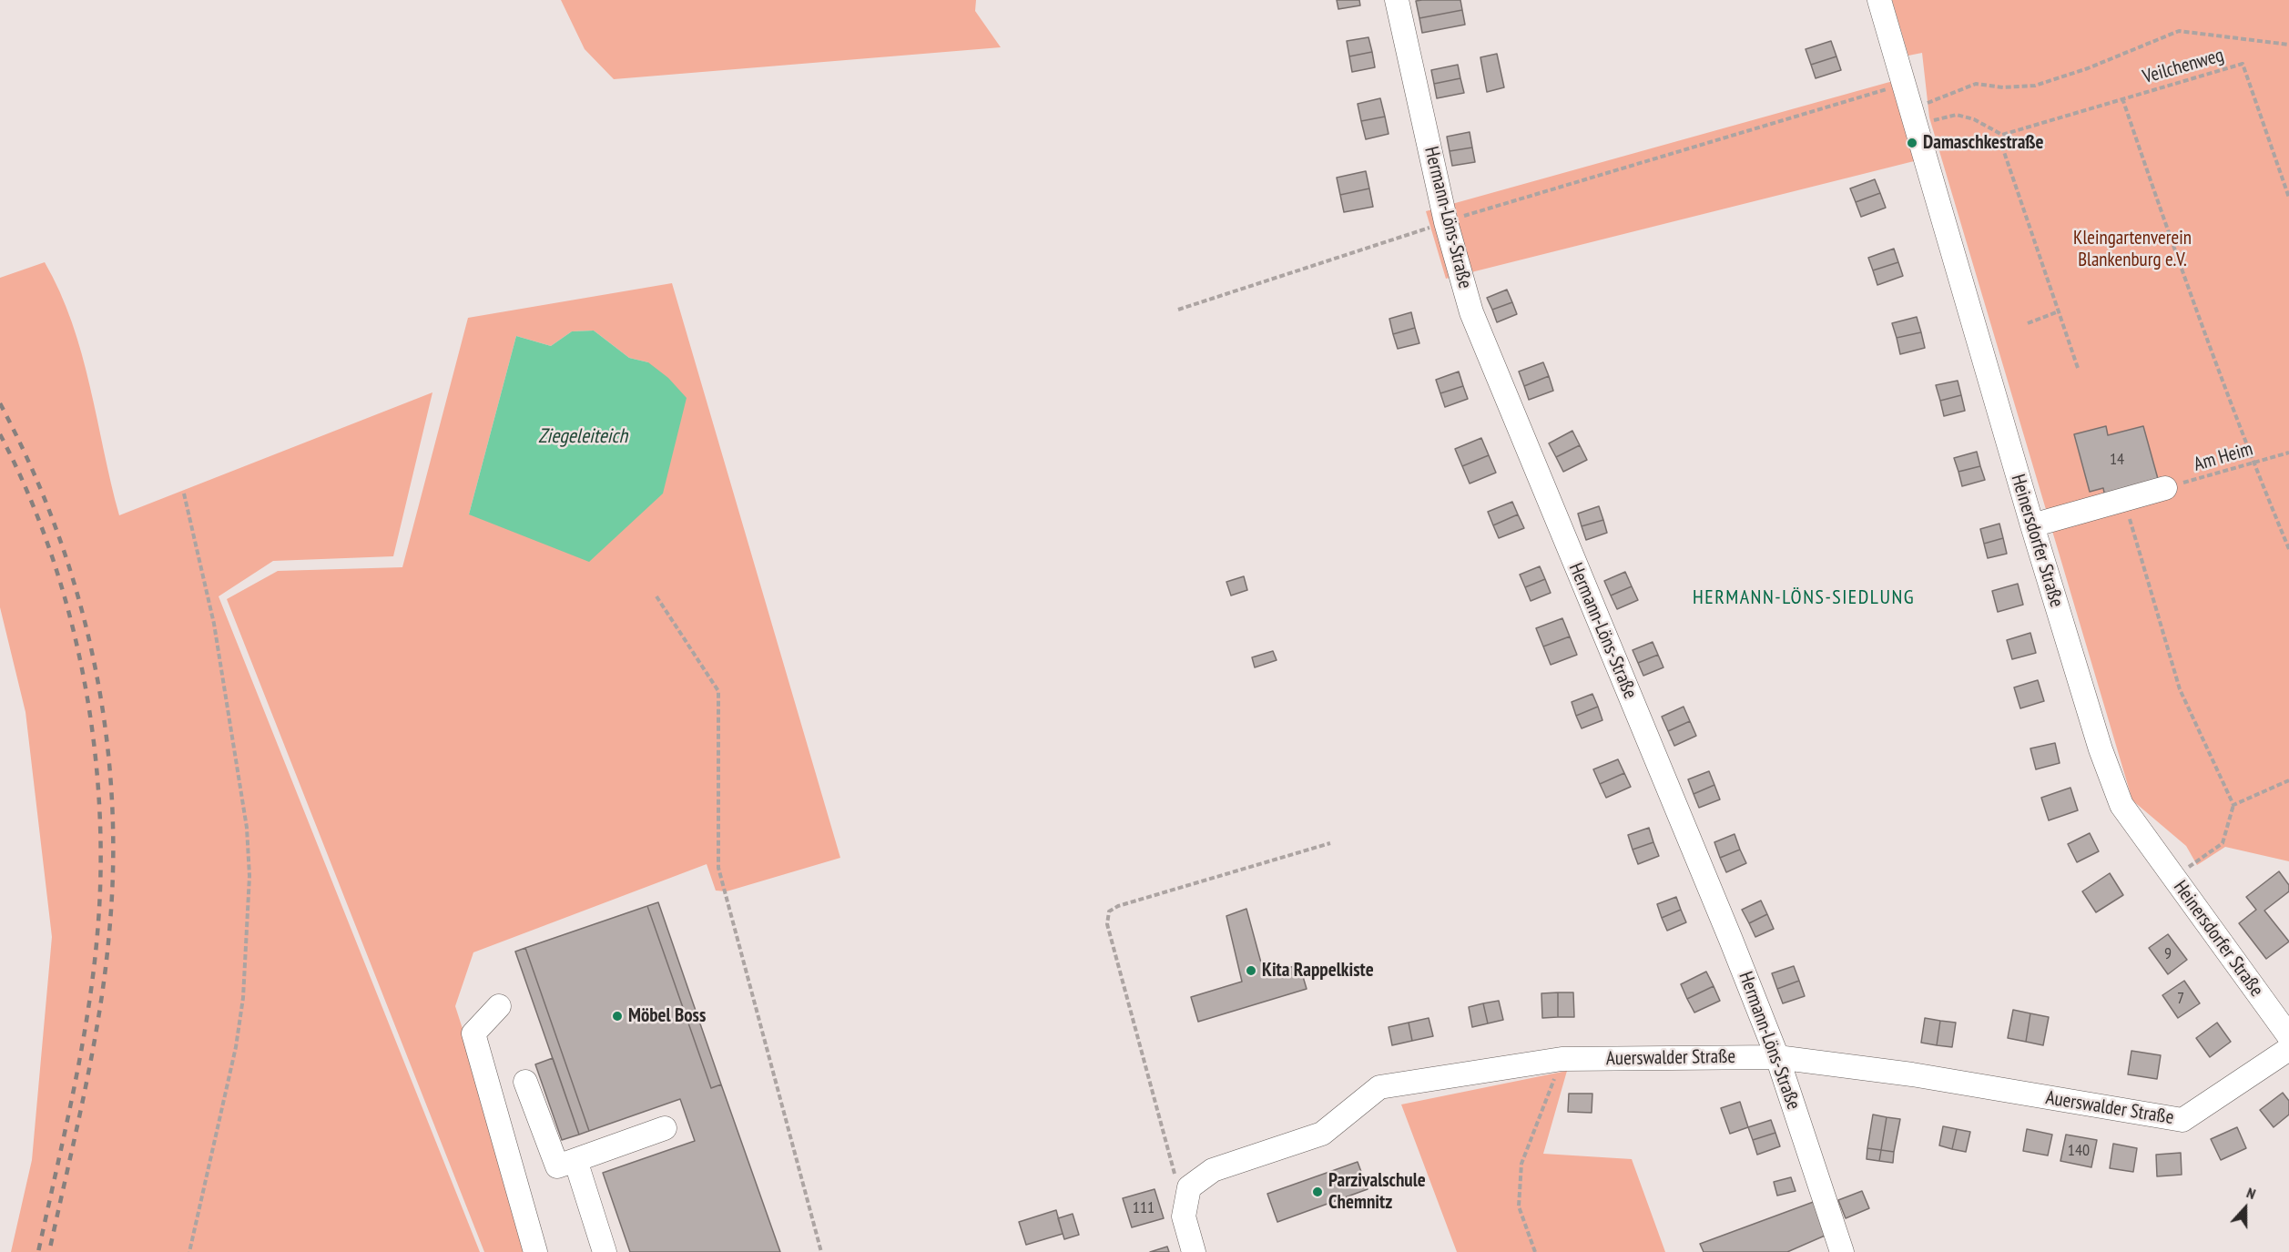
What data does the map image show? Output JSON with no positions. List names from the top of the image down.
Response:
{
  "streets": {
    "street": ["Hermann-Löns-Straße", "Heinersdorfer Straße", "Auerswalder Straße"],
    "path": ["Veilchenweg", "Am Heim"]
  },
  "crossings": [
    ["Hermann-Löns-Straße", "Auerswalder Straße"]
  ],
  "districts": ["HERMANN-LÖNS-SIEDLUNG"],
  "water": ["Ziegeleiteich"],
  "parks": ["Kleingartenverein Blankenburg e.V."],
  "places": [
    "Damaschkestraße",
    "Kita Rappelkiste",
    "Möbel Boss",
    "Parzivalschule Chemnitz"
  ],
  "house_numbers": [
    "14",
    "9",
    "7",
    "140",
    "111"
  ],
  "north": "top"
}
